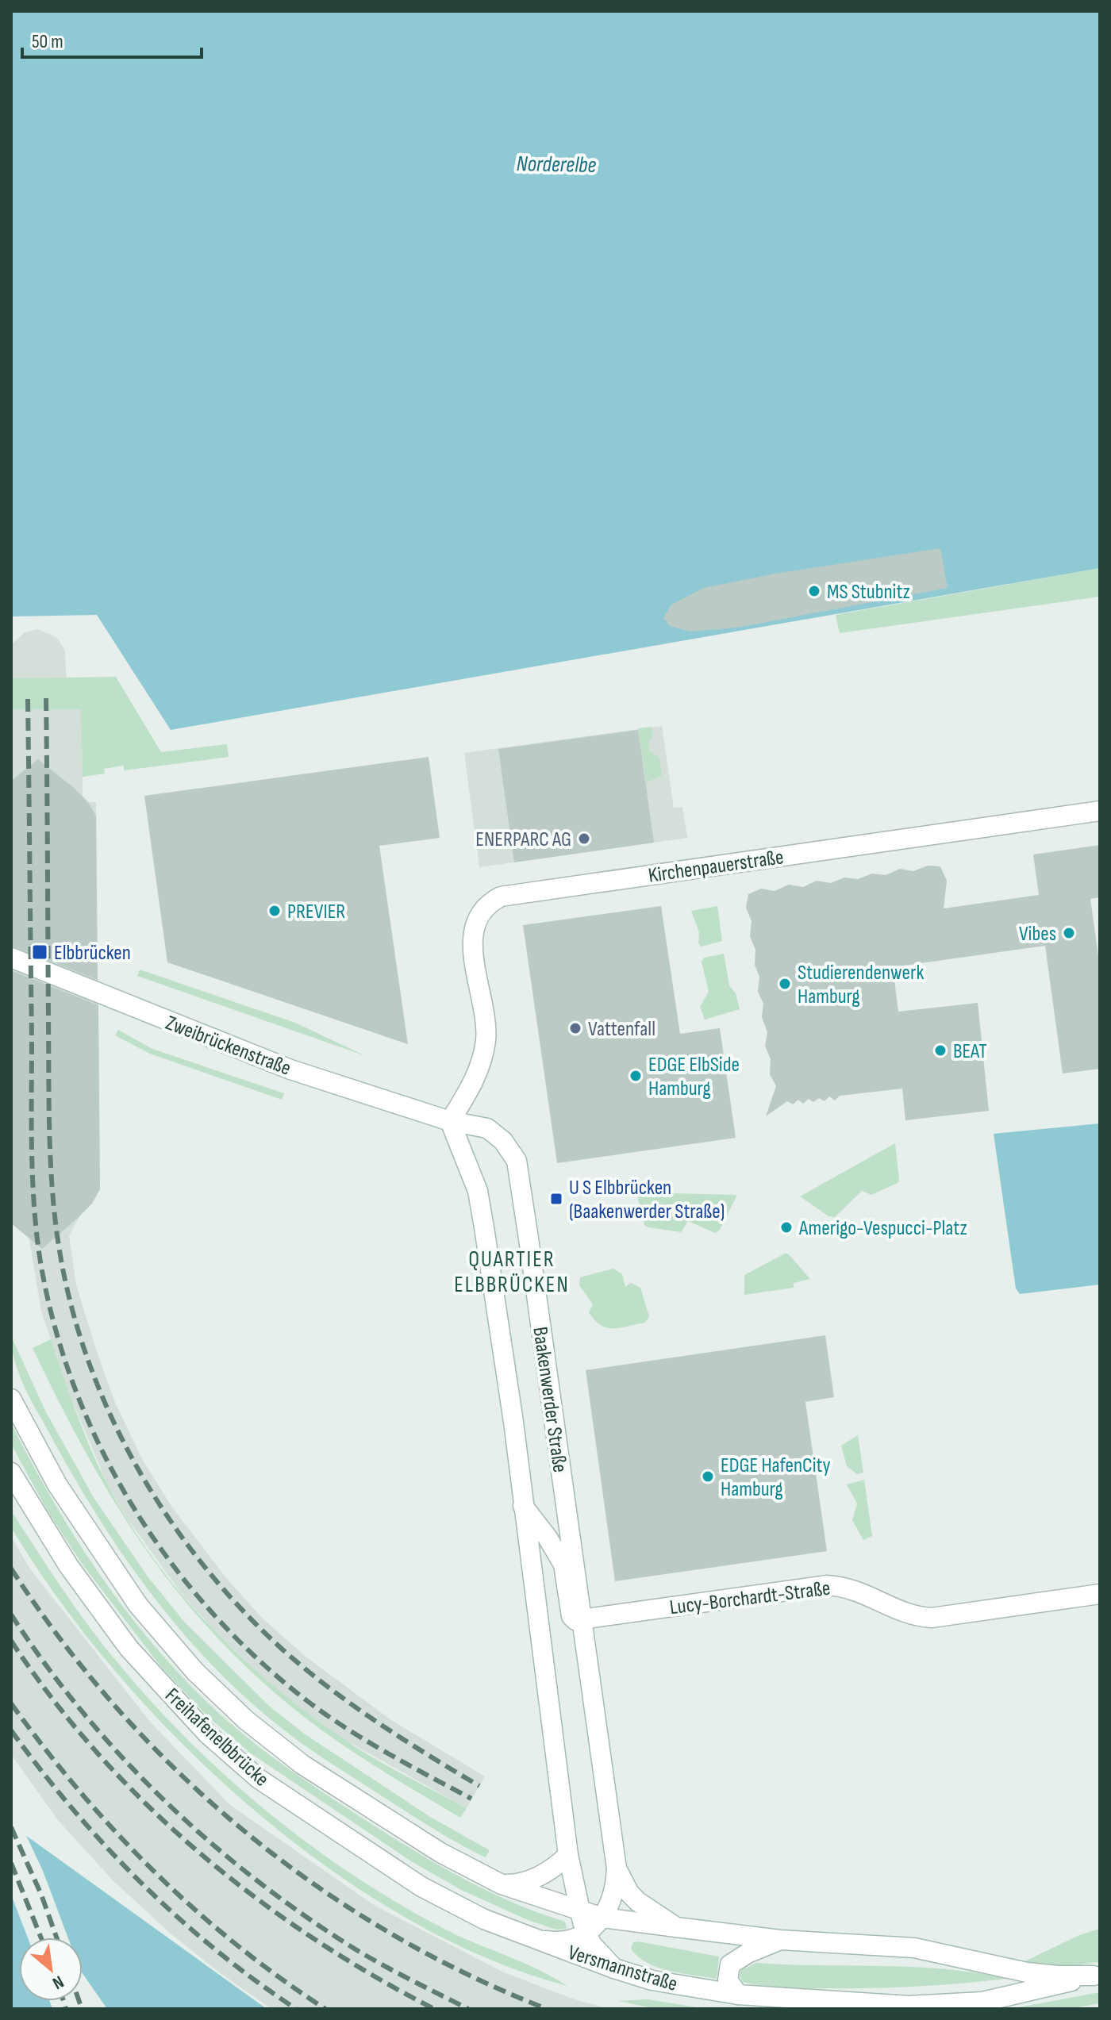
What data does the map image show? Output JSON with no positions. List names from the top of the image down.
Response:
{
  "streets": {
    "street": [
      "Kirchenpauerstraße",
      "Zweibrückenstraße",
      "Baakenwerder Straße",
      "Lucy-Borchardt-Straße",
      "Freihafenelbbrücke",
      "Versmannstraße"
    ]
  },
  "crossings": [
    ["Kirchenpauerstraße", "Zweibrückenstraße"],
    ["Kirchenpauerstraße", "Baakenwerder Straße"],
    ["Zweibrückenstraße", "Baakenwerder Straße"],
    ["Baakenwerder Straße", "Lucy-Borchardt-Straße"],
    ["Baakenwerder Straße", "Freihafenelbbrücke"],
    ["Baakenwerder Straße", "Versmannstraße"],
    ["Freihafenelbbrücke", "Versmannstraße"]
  ],
  "districts": ["QUARTIER ELBBRÜCKEN"],
  "water": ["Norderelbe"],
  "places": {
    "other": [
      "MS Stubnitz",
      "ENERPARC AG",
      "PREVIER",
      "Vibes",
      "Studierendenwerk Hamburg",
      "Vattenfall",
      "BEAT",
      "EDGE ElbSide Hamburg",
      "Amerigo-Vespucci-Platz",
      "EDGE HafenCity Hamburg"
    ],
    "transit": ["Elbbrücken", "U S Elbbrücken (Baakenwerder Straße)"]
  },
  "scale_bar": "50 m",
  "north": "bottom right"
}
